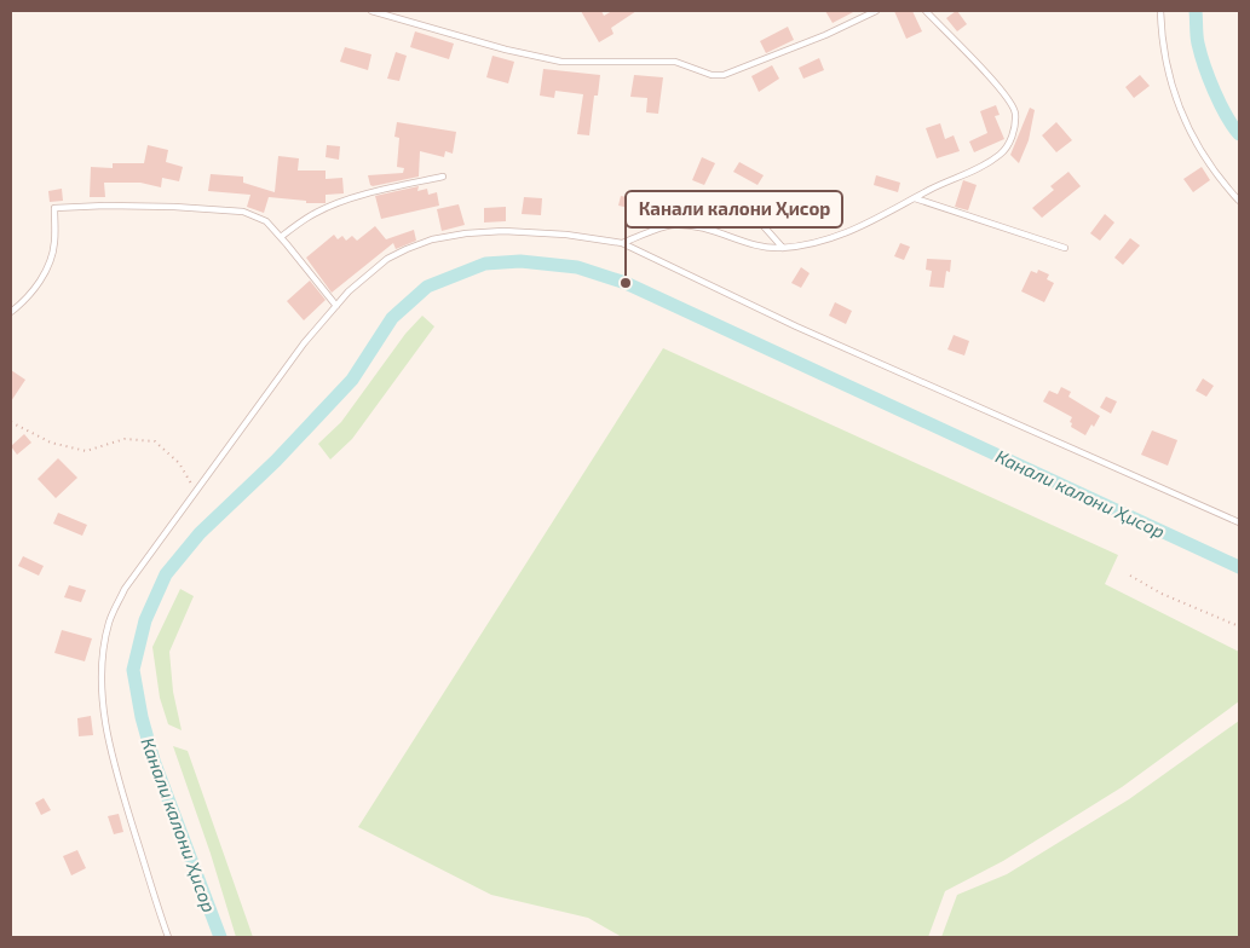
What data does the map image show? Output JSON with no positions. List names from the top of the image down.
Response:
{
  "water": ["Канали калони Ҳисор"],
  "places": ["Канали калони Ҳисор"]
}
